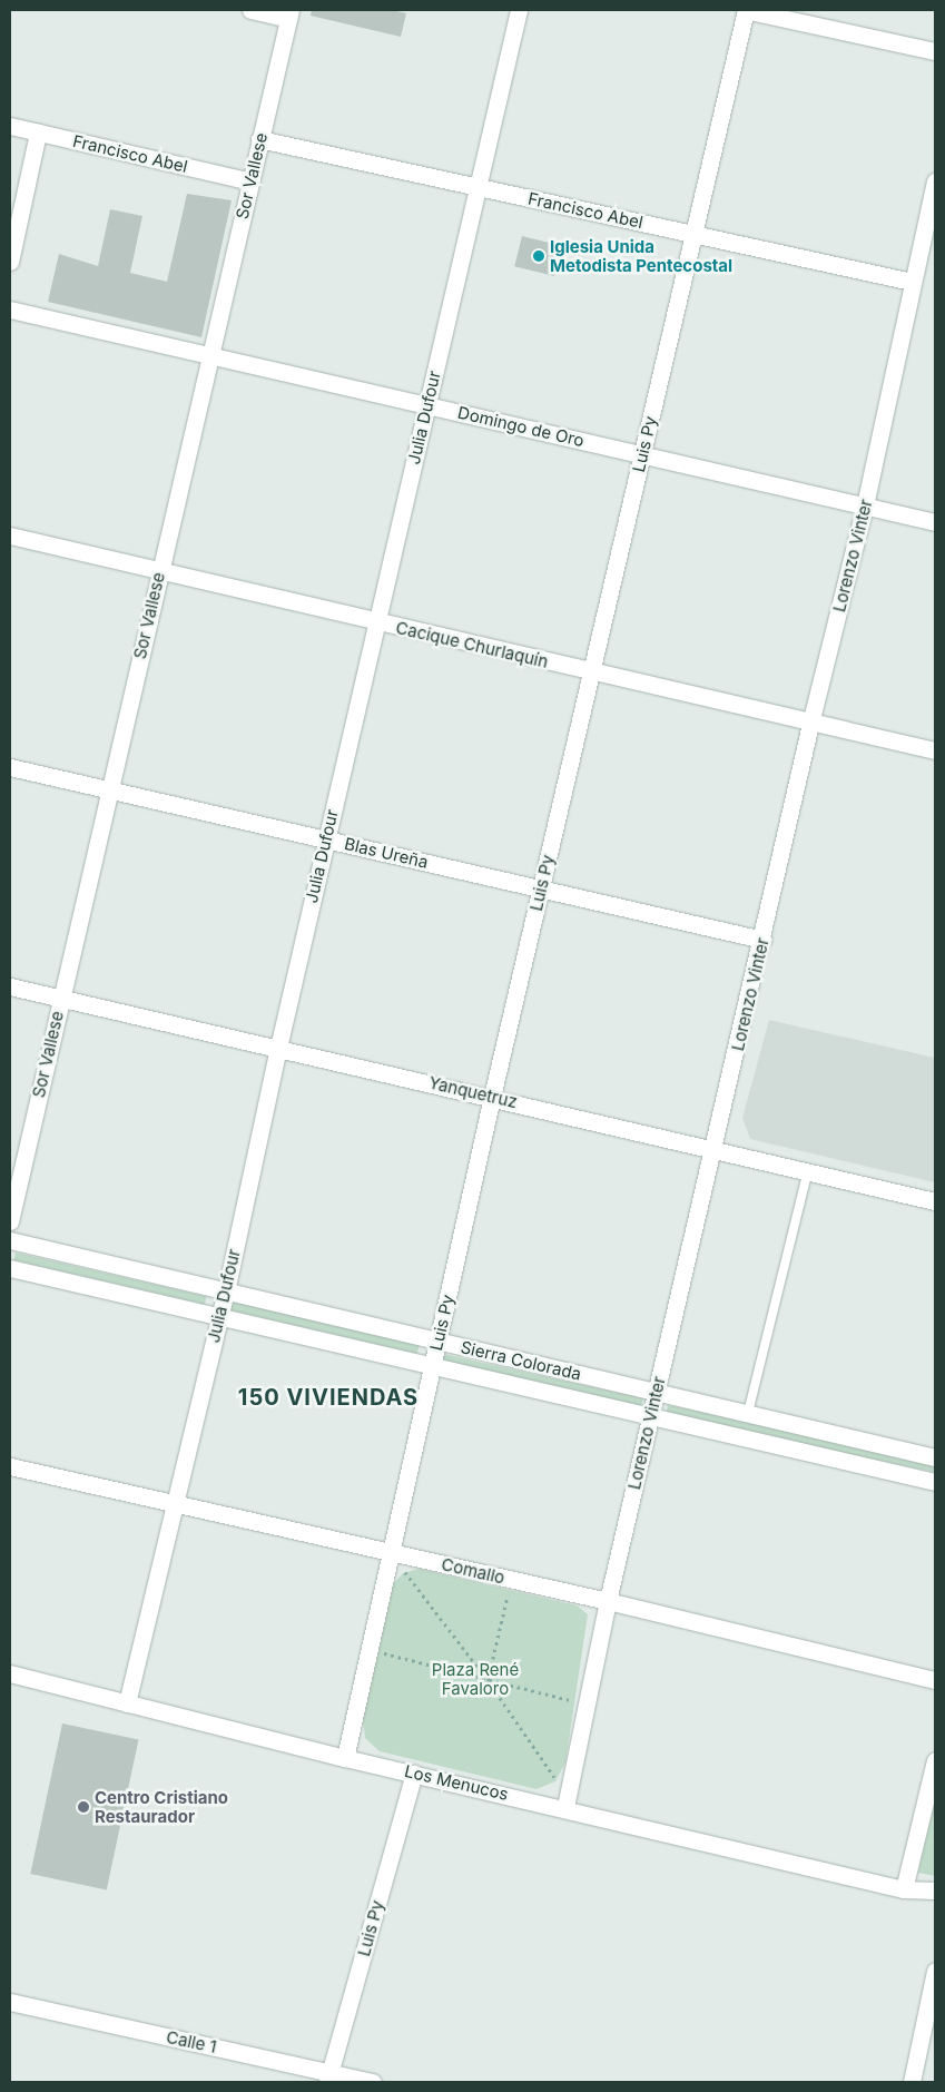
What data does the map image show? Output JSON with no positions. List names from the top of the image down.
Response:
{
  "streets": {
    "street": [
      "Francisco Abel",
      "Sor Vallese",
      "Julia Dufour",
      "Domingo de Oro",
      "Luis Py",
      "Lorenzo Vinter",
      "Cacique Churlaquín",
      "Blas Ureña",
      "Yanquetruz",
      "Sierra Colorada",
      "Comallo",
      "Los Menucos",
      "Calle 1"
    ]
  },
  "crossings": [
    ["Francisco Abel", "Sor Vallese"],
    ["Francisco Abel", "Julia Dufour"],
    ["Francisco Abel", "Luis Py"],
    ["Francisco Abel", "Lorenzo Vinter"],
    ["Sor Vallese", "Domingo de Oro"],
    ["Sor Vallese", "Cacique Churlaquín"],
    ["Sor Vallese", "Blas Ureña"],
    ["Sor Vallese", "Yanquetruz"],
    ["Julia Dufour", "Domingo de Oro"],
    ["Julia Dufour", "Cacique Churlaquín"],
    ["Julia Dufour", "Blas Ureña"],
    ["Julia Dufour", "Yanquetruz"],
    ["Julia Dufour", "Sierra Colorada"],
    ["Julia Dufour", "Comallo"],
    ["Julia Dufour", "Los Menucos"],
    ["Domingo de Oro", "Luis Py"],
    ["Domingo de Oro", "Lorenzo Vinter"],
    ["Luis Py", "Cacique Churlaquín"],
    ["Luis Py", "Blas Ureña"],
    ["Luis Py", "Yanquetruz"],
    ["Luis Py", "Sierra Colorada"],
    ["Luis Py", "Comallo"],
    ["Luis Py", "Los Menucos"],
    ["Luis Py", "Calle 1"],
    ["Lorenzo Vinter", "Cacique Churlaquín"],
    ["Lorenzo Vinter", "Blas Ureña"],
    ["Lorenzo Vinter", "Yanquetruz"],
    ["Lorenzo Vinter", "Sierra Colorada"],
    ["Lorenzo Vinter", "Comallo"],
    ["Lorenzo Vinter", "Los Menucos"]
  ],
  "districts": ["150 VIVIENDAS"],
  "parks": ["Plaza René Favaloro"],
  "places": ["Iglesia Unida Metodista Pentecostal", "Centro Cristiano Restaurador"]
}
